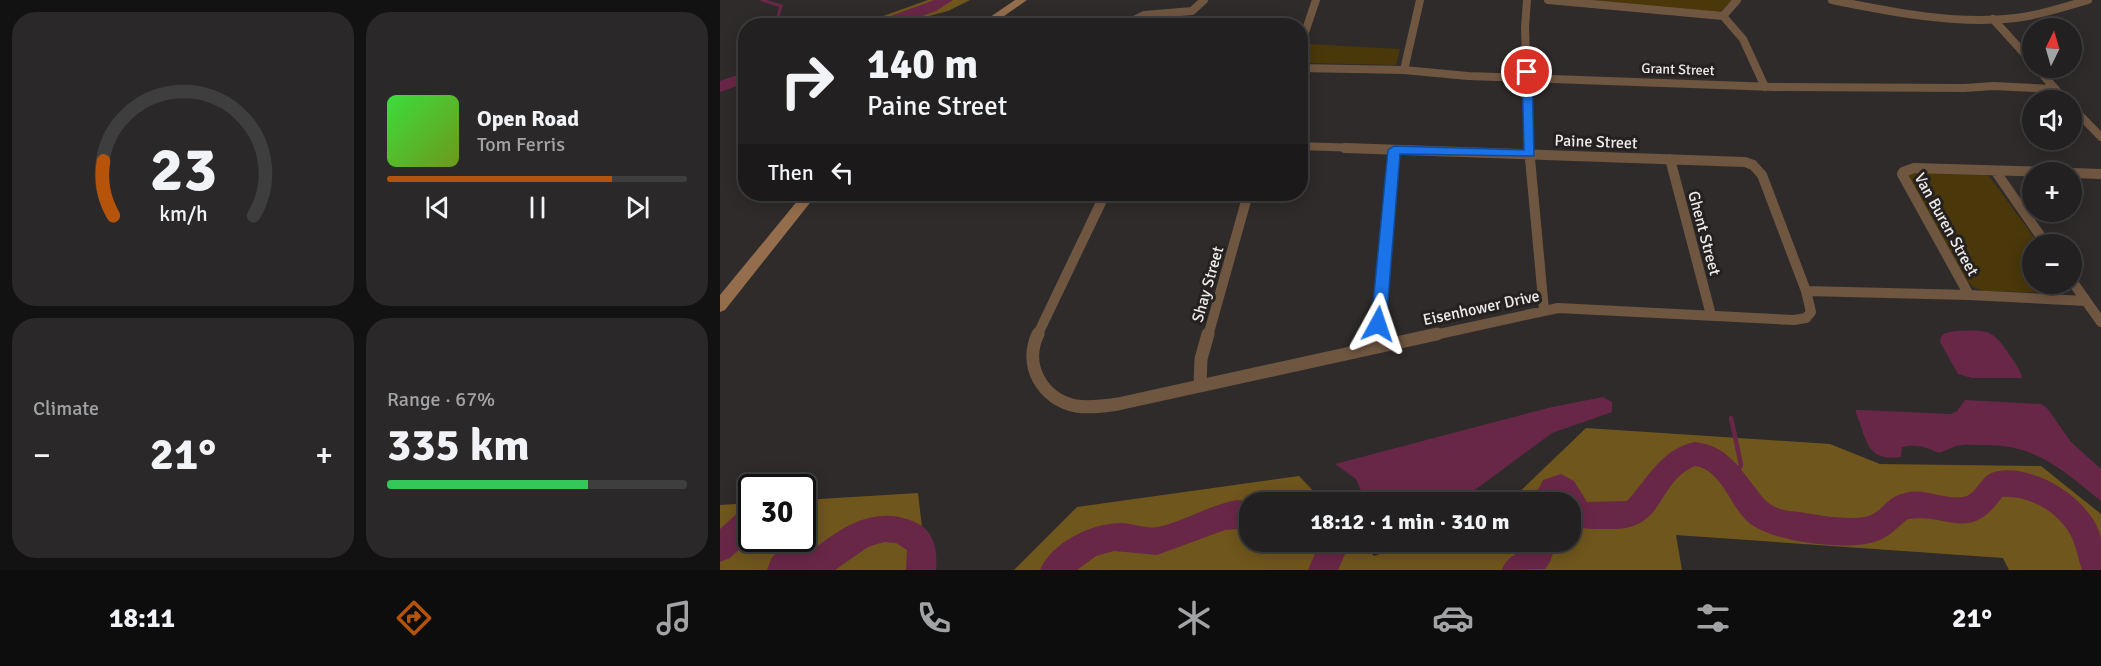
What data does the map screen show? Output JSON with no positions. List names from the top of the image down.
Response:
{
  "streets": {
    "street": [
      "Grant Street",
      "Paine Street",
      "Van Buren Street",
      "Ghent Street",
      "Shay Street",
      "Eisenhower Drive"
    ]
  },
  "crossings": [
    ["Paine Street", "Ghent Street"],
    ["Paine Street", "Eisenhower Drive"],
    ["Ghent Street", "Eisenhower Drive"],
    ["Shay Street", "Eisenhower Drive"]
  ],
  "north": "top",
  "page": {
    "map_buttons": ["+", "−"],
    "turn": ["140 m", "Paine Street"],
    "song": ["Open Road", "Tom Ferris"],
    "then": "Then",
    "tile": [
      "Climate",
      ["Range · 67%", "335 km"]
    ],
    "heat": ["−", "21°", "+"],
    "limit": "30",
    "trip": "18:12 · 1 min · 310 m",
    "tabs": ["18:11", "21°"],
    "gauge": ["23", "km/h"]
  }
}
